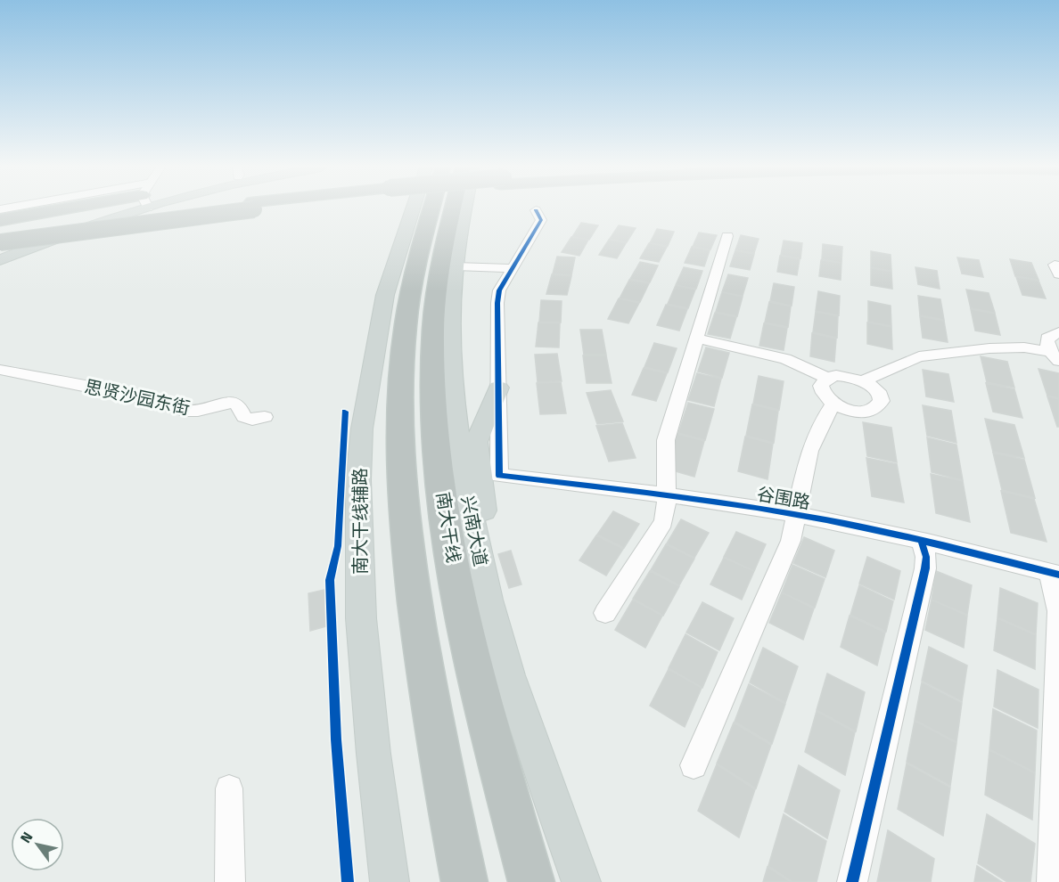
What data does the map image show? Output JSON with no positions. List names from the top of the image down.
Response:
{
  "streets": {
    "highway": ["南大干线"],
    "main road": ["南大干线辅路", "兴南大道"],
    "street": ["思贤沙园东街", "谷围路"]
  },
  "north": "top left"
}
